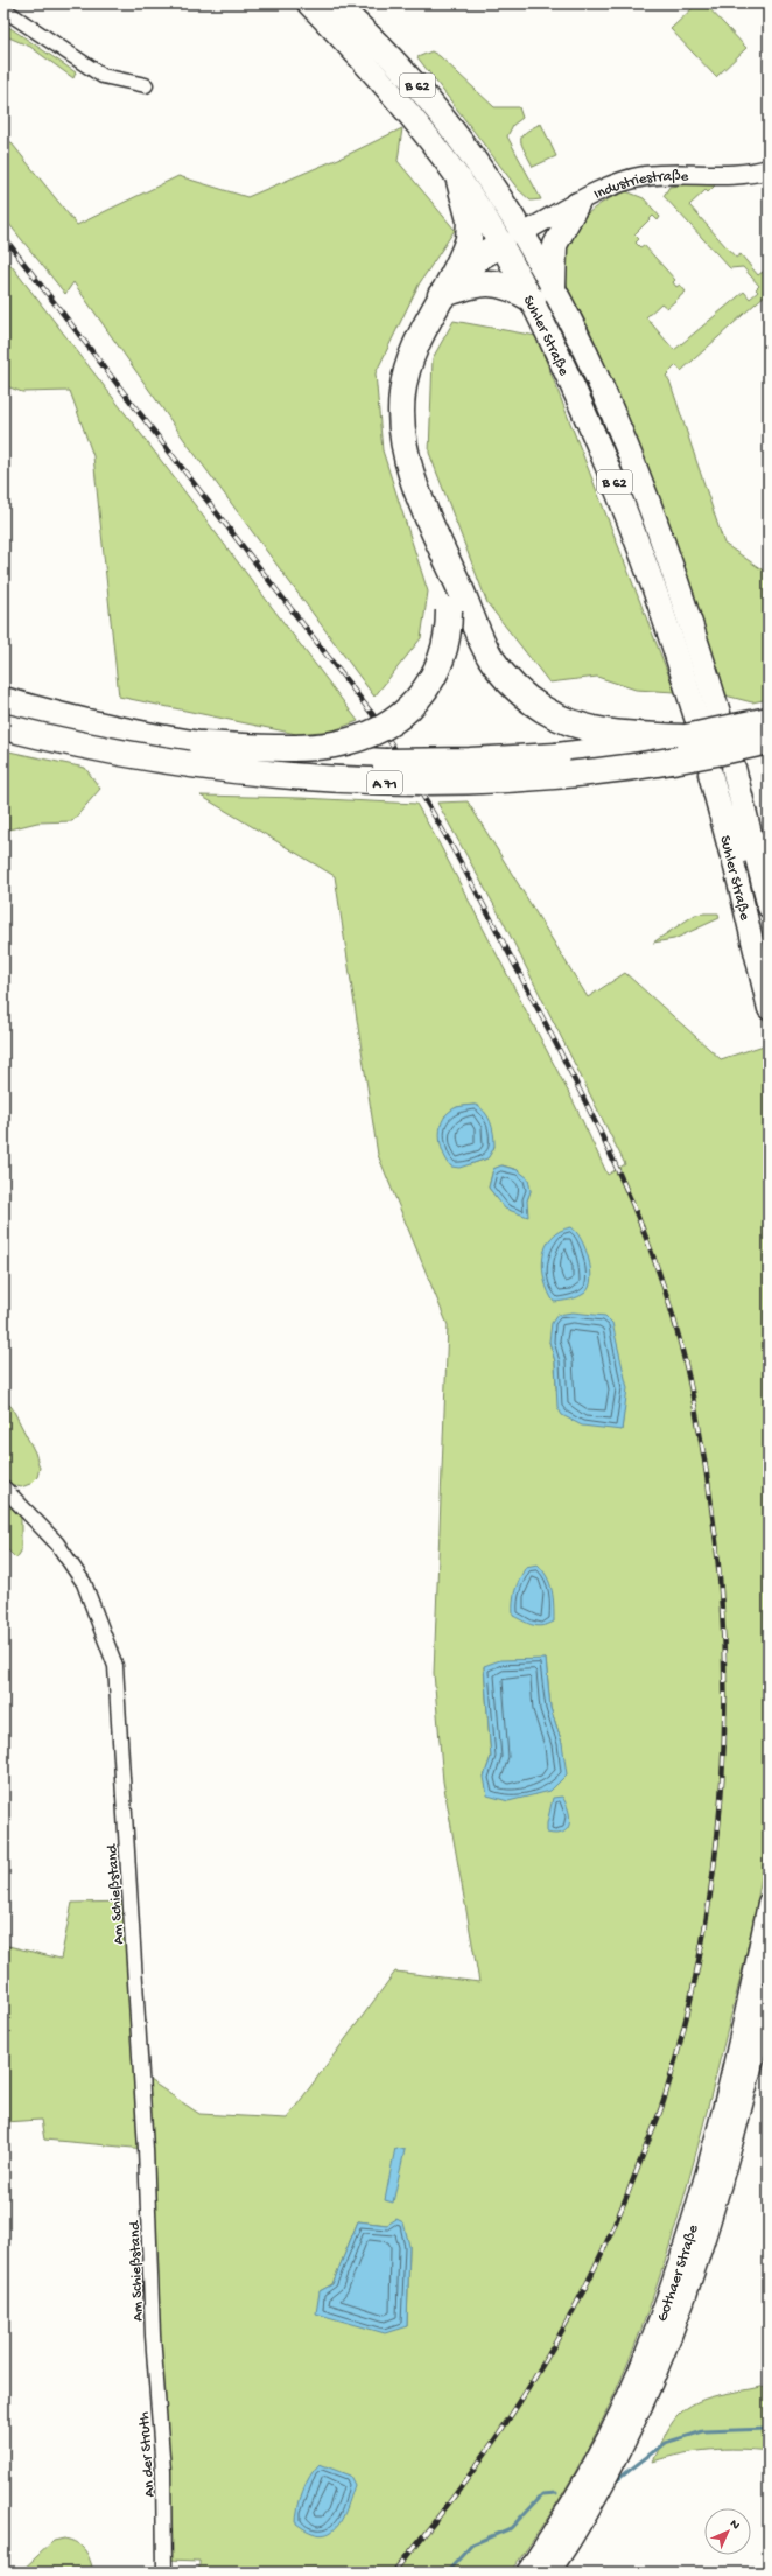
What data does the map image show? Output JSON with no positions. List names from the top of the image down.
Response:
{
  "streets": {
    "highway": ["A 71"],
    "main road": ["B 62", "Suhler Straße", "Gothaer Straße"],
    "street": ["Industriestraße", "Am Schießstand", "An der Struth"]
  },
  "crossings": [
    ["Industriestraße", "Suhler Straße"],
    ["Suhler Straße", "A 71"],
    ["Am Schießstand", "An der Struth"]
  ],
  "north": "top right"
}
